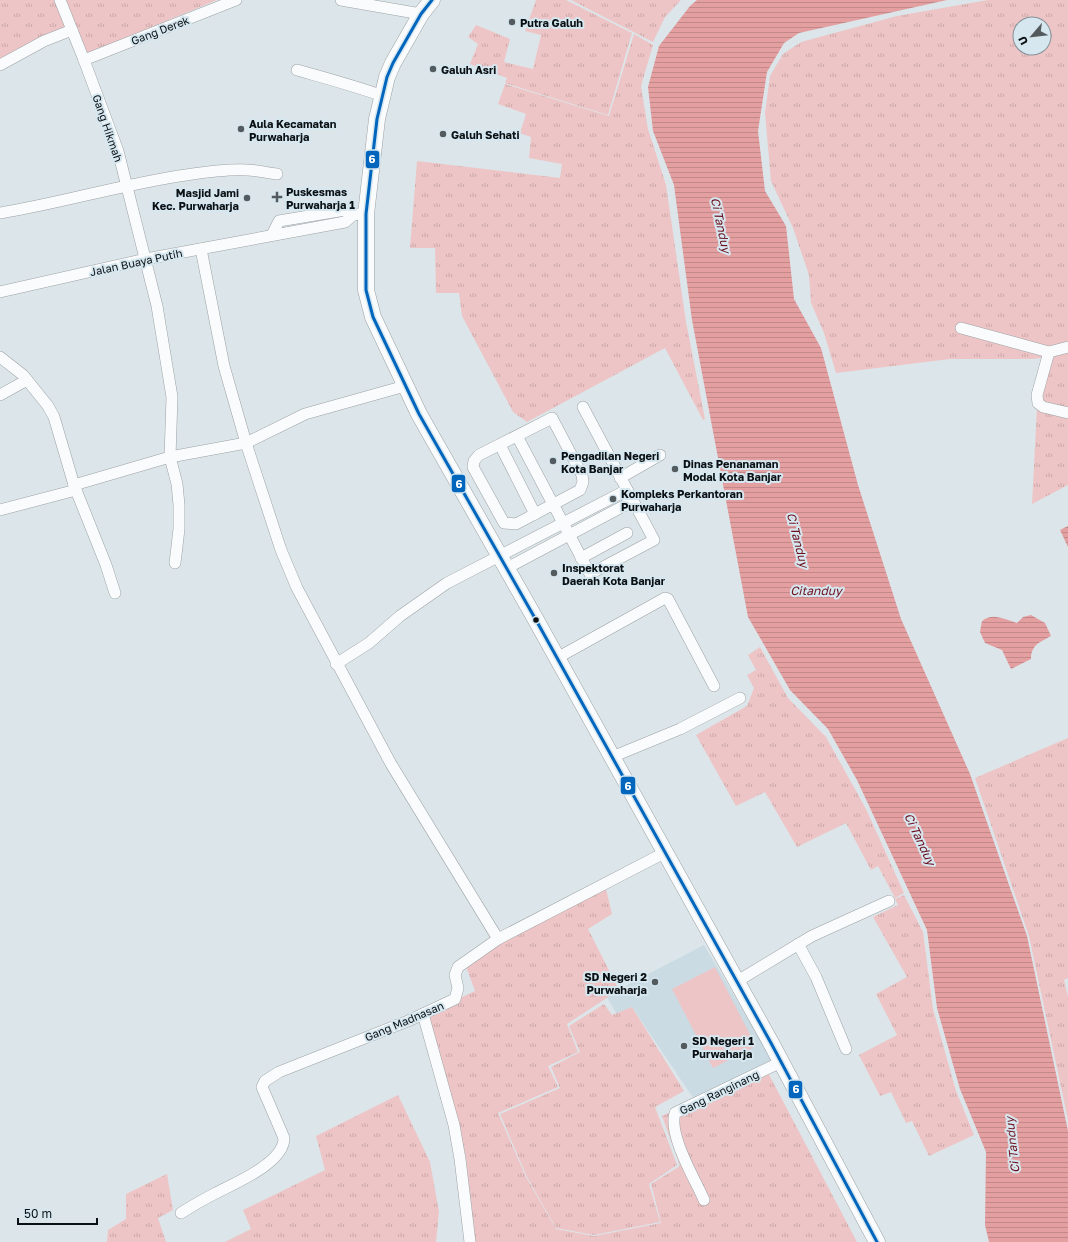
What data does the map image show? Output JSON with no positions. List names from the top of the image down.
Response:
{
  "streets": {
    "street": [
      "Gang Derek",
      "Gang Hikmah",
      "Jalan Buaya Putih",
      "Gang Madnasan",
      "Gang Ranginang"
    ]
  },
  "crossings": [
    ["Gang Derek", "Gang Hikmah"],
    ["Gang Hikmah", "Jalan Buaya Putih"]
  ],
  "water": ["Ci Tanduy", "Citanduy"],
  "places": {
    "other": [
      "Putra Galuh",
      "Galuh Asri",
      "Aula Kecamatan Purwaharja",
      "Galuh Sehati",
      "Masjid Jami Kec. Purwaharja",
      "Pengadilan Negeri Kota Banjar",
      "Dinas Penanaman Modal Kota Banjar",
      "Kompleks Perkantoran Purwaharja",
      "Inspektorat Daerah Kota Banjar",
      "SD Negeri 2 Purwaharja",
      "SD Negeri 1 Purwaharja"
    ],
    "health": ["Puskesmas Purwaharja 1"]
  },
  "lines": ["transit line 6"],
  "scale_bar": "50 m",
  "north": "bottom left"
}
